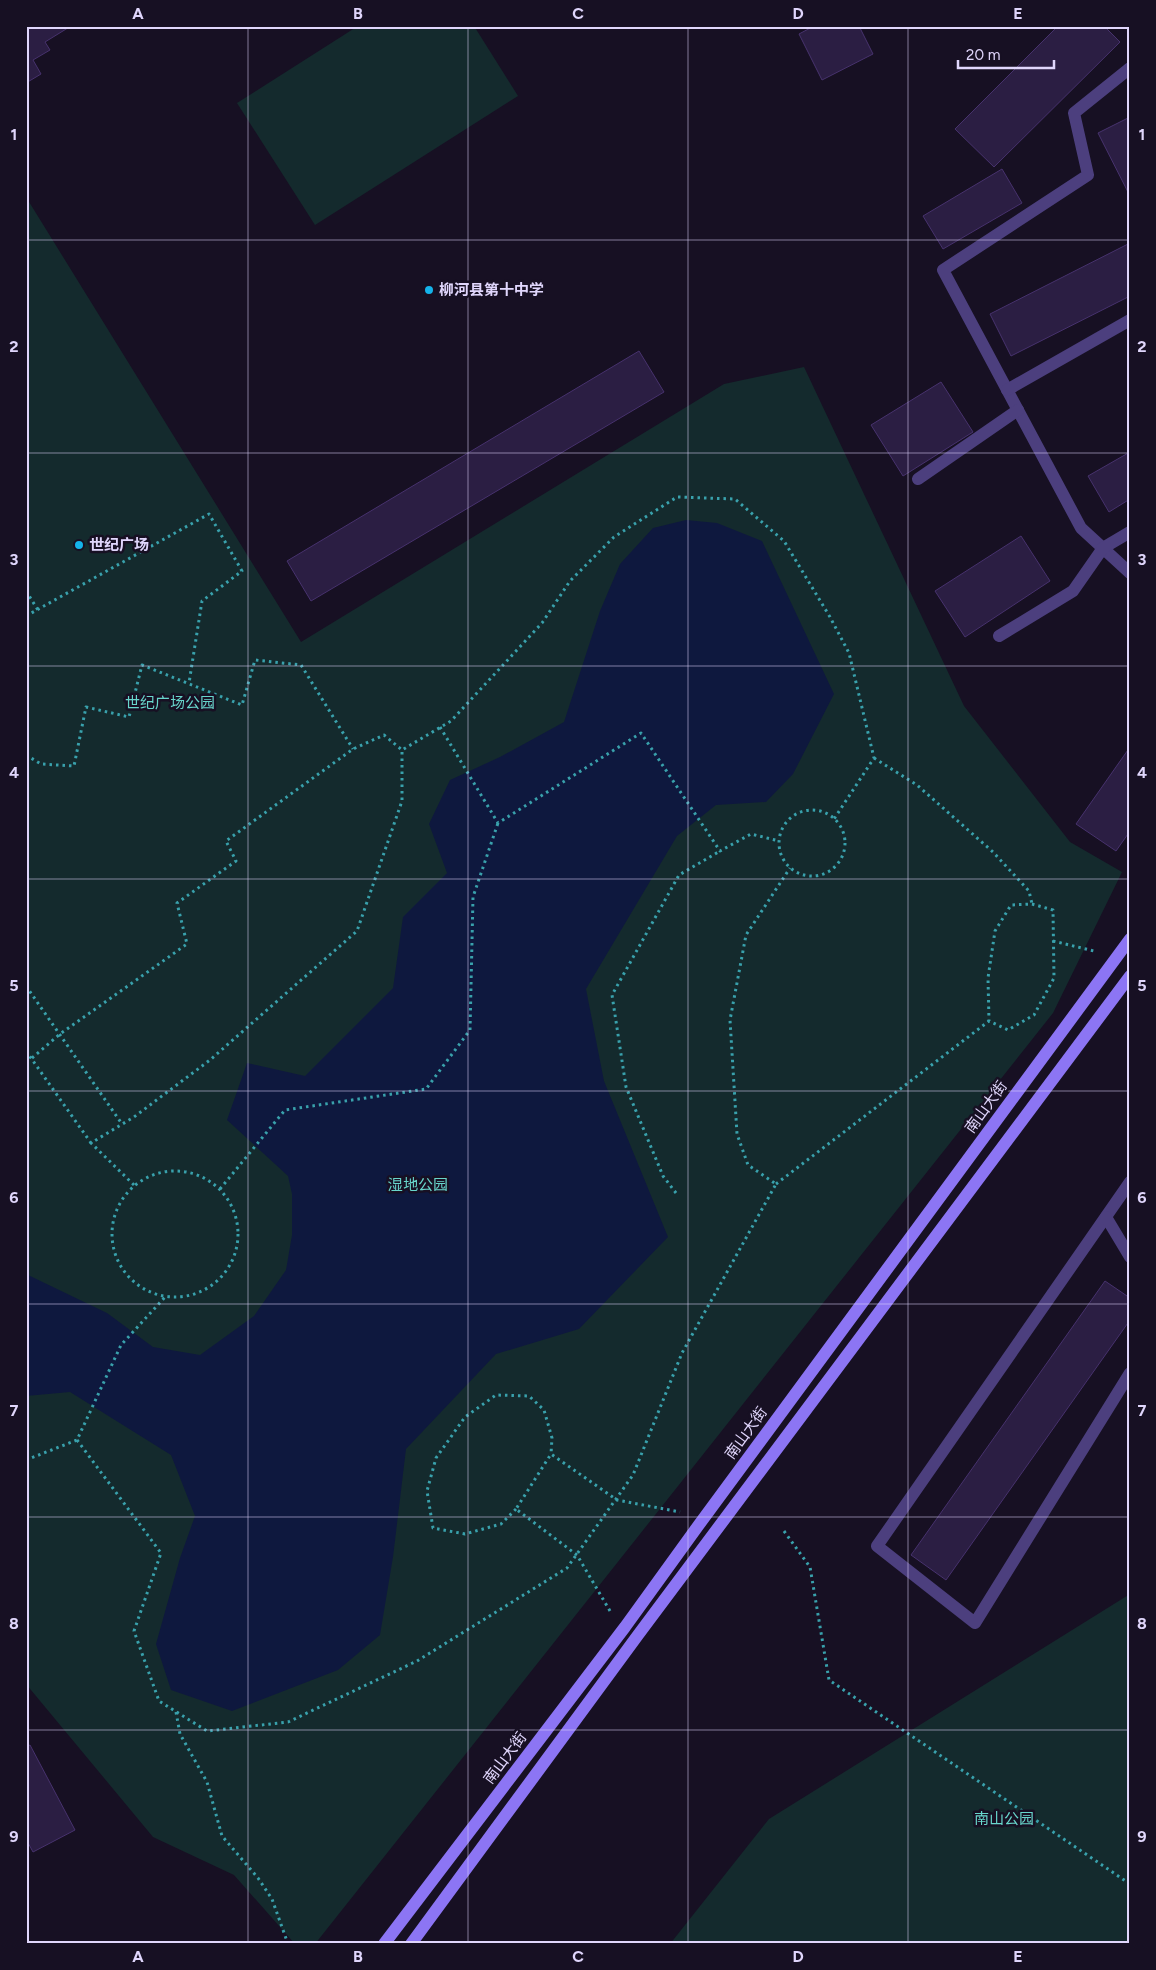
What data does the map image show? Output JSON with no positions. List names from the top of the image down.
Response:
{
  "streets": {
    "street": ["南山大街"]
  },
  "parks": ["世纪广场公园", "湿地公园", "南山公园"],
  "places": ["柳河县第十中学", "世纪广场"],
  "scale_bar": "20 m",
  "grid": {
    "columns": [
      "A",
      "B",
      "C",
      "D",
      "E"
    ],
    "rows": [
      "1",
      "2",
      "3",
      "4",
      "5",
      "6",
      "7",
      "8",
      "9"
    ]
  }
}
